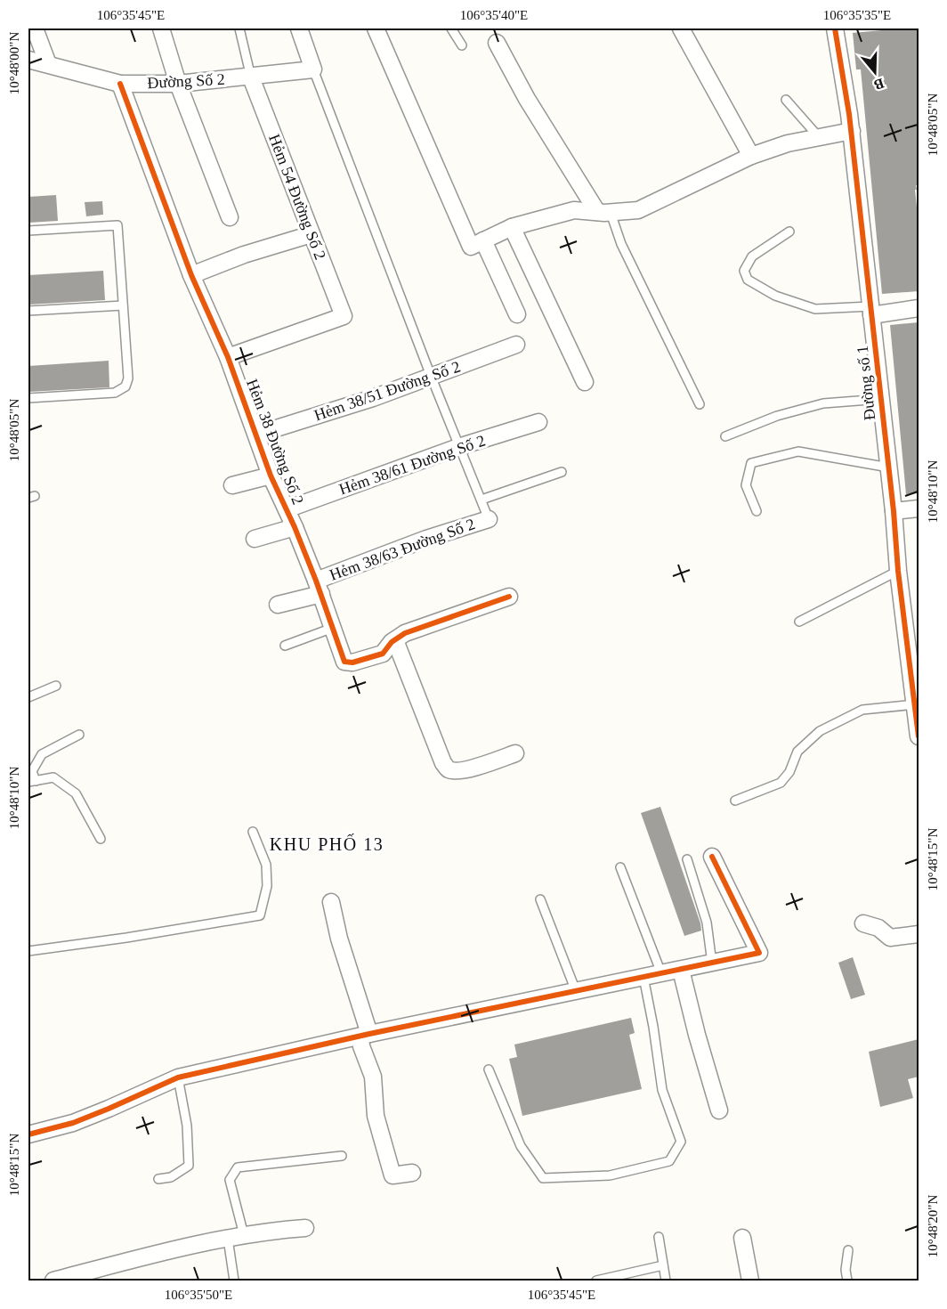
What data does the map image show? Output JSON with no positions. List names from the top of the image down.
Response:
{
  "streets": {
    "street": [
      "Đường Số 2",
      "Hẻm 54 Đường Số 2",
      "Đường số 1",
      "Hẻm 38/51 Đường Số 2",
      "Hẻm 38 Đường Số 2",
      "Hẻm 38/61 Đường Số 2",
      "Hẻm 38/63 Đường Số 2"
    ]
  },
  "crossings": [
    ["Đường Số 2", "Hẻm 54 Đường Số 2"],
    ["Đường Số 2", "Hẻm 38 Đường Số 2"],
    ["Hẻm 54 Đường Số 2", "Hẻm 38 Đường Số 2"],
    ["Hẻm 38/51 Đường Số 2", "Hẻm 38 Đường Số 2"],
    ["Hẻm 38 Đường Số 2", "Hẻm 38/61 Đường Số 2"],
    ["Hẻm 38 Đường Số 2", "Hẻm 38/63 Đường Số 2"]
  ],
  "districts": ["KHU PHỐ 13"],
  "north": "bottom",
  "coordinates": [
    "106°35'45\"E",
    "106°35'40\"E",
    "106°35'35\"E",
    "10°48'00\"N",
    "10°48'05\"N",
    "10°48'10\"N",
    "10°48'15\"N",
    "10°48'20\"N",
    "106°35'50\"E"
  ]
}
